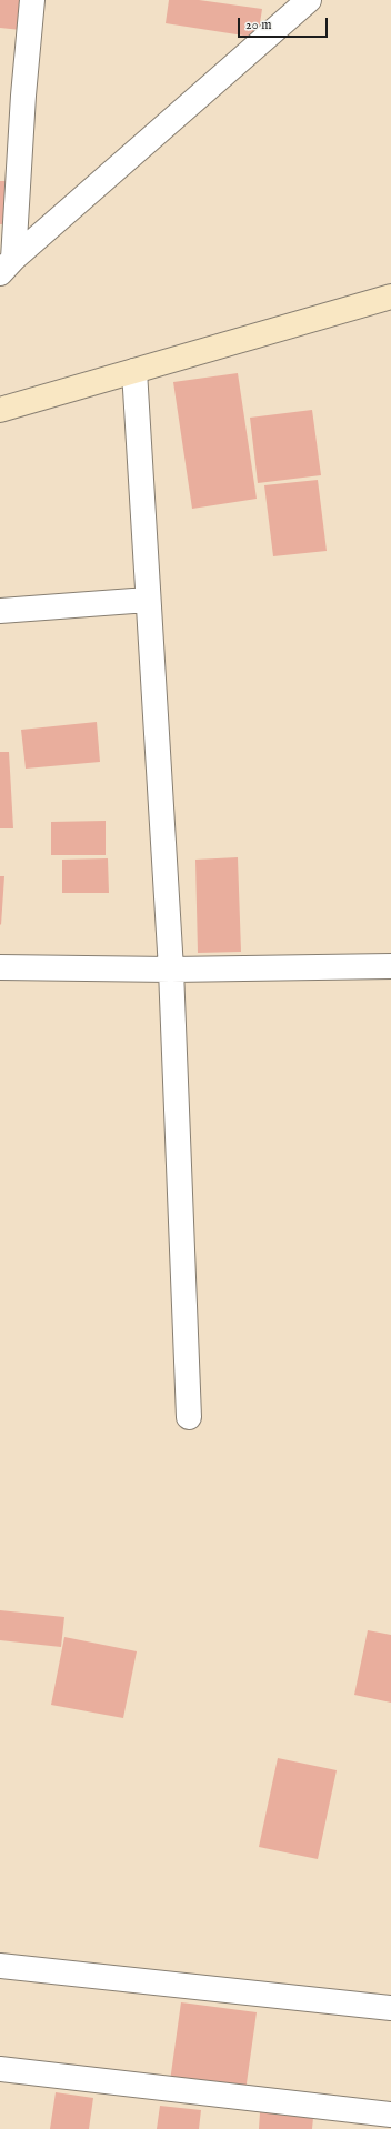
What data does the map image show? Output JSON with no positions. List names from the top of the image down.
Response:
{
  "scale_bar": "20 m"
}
